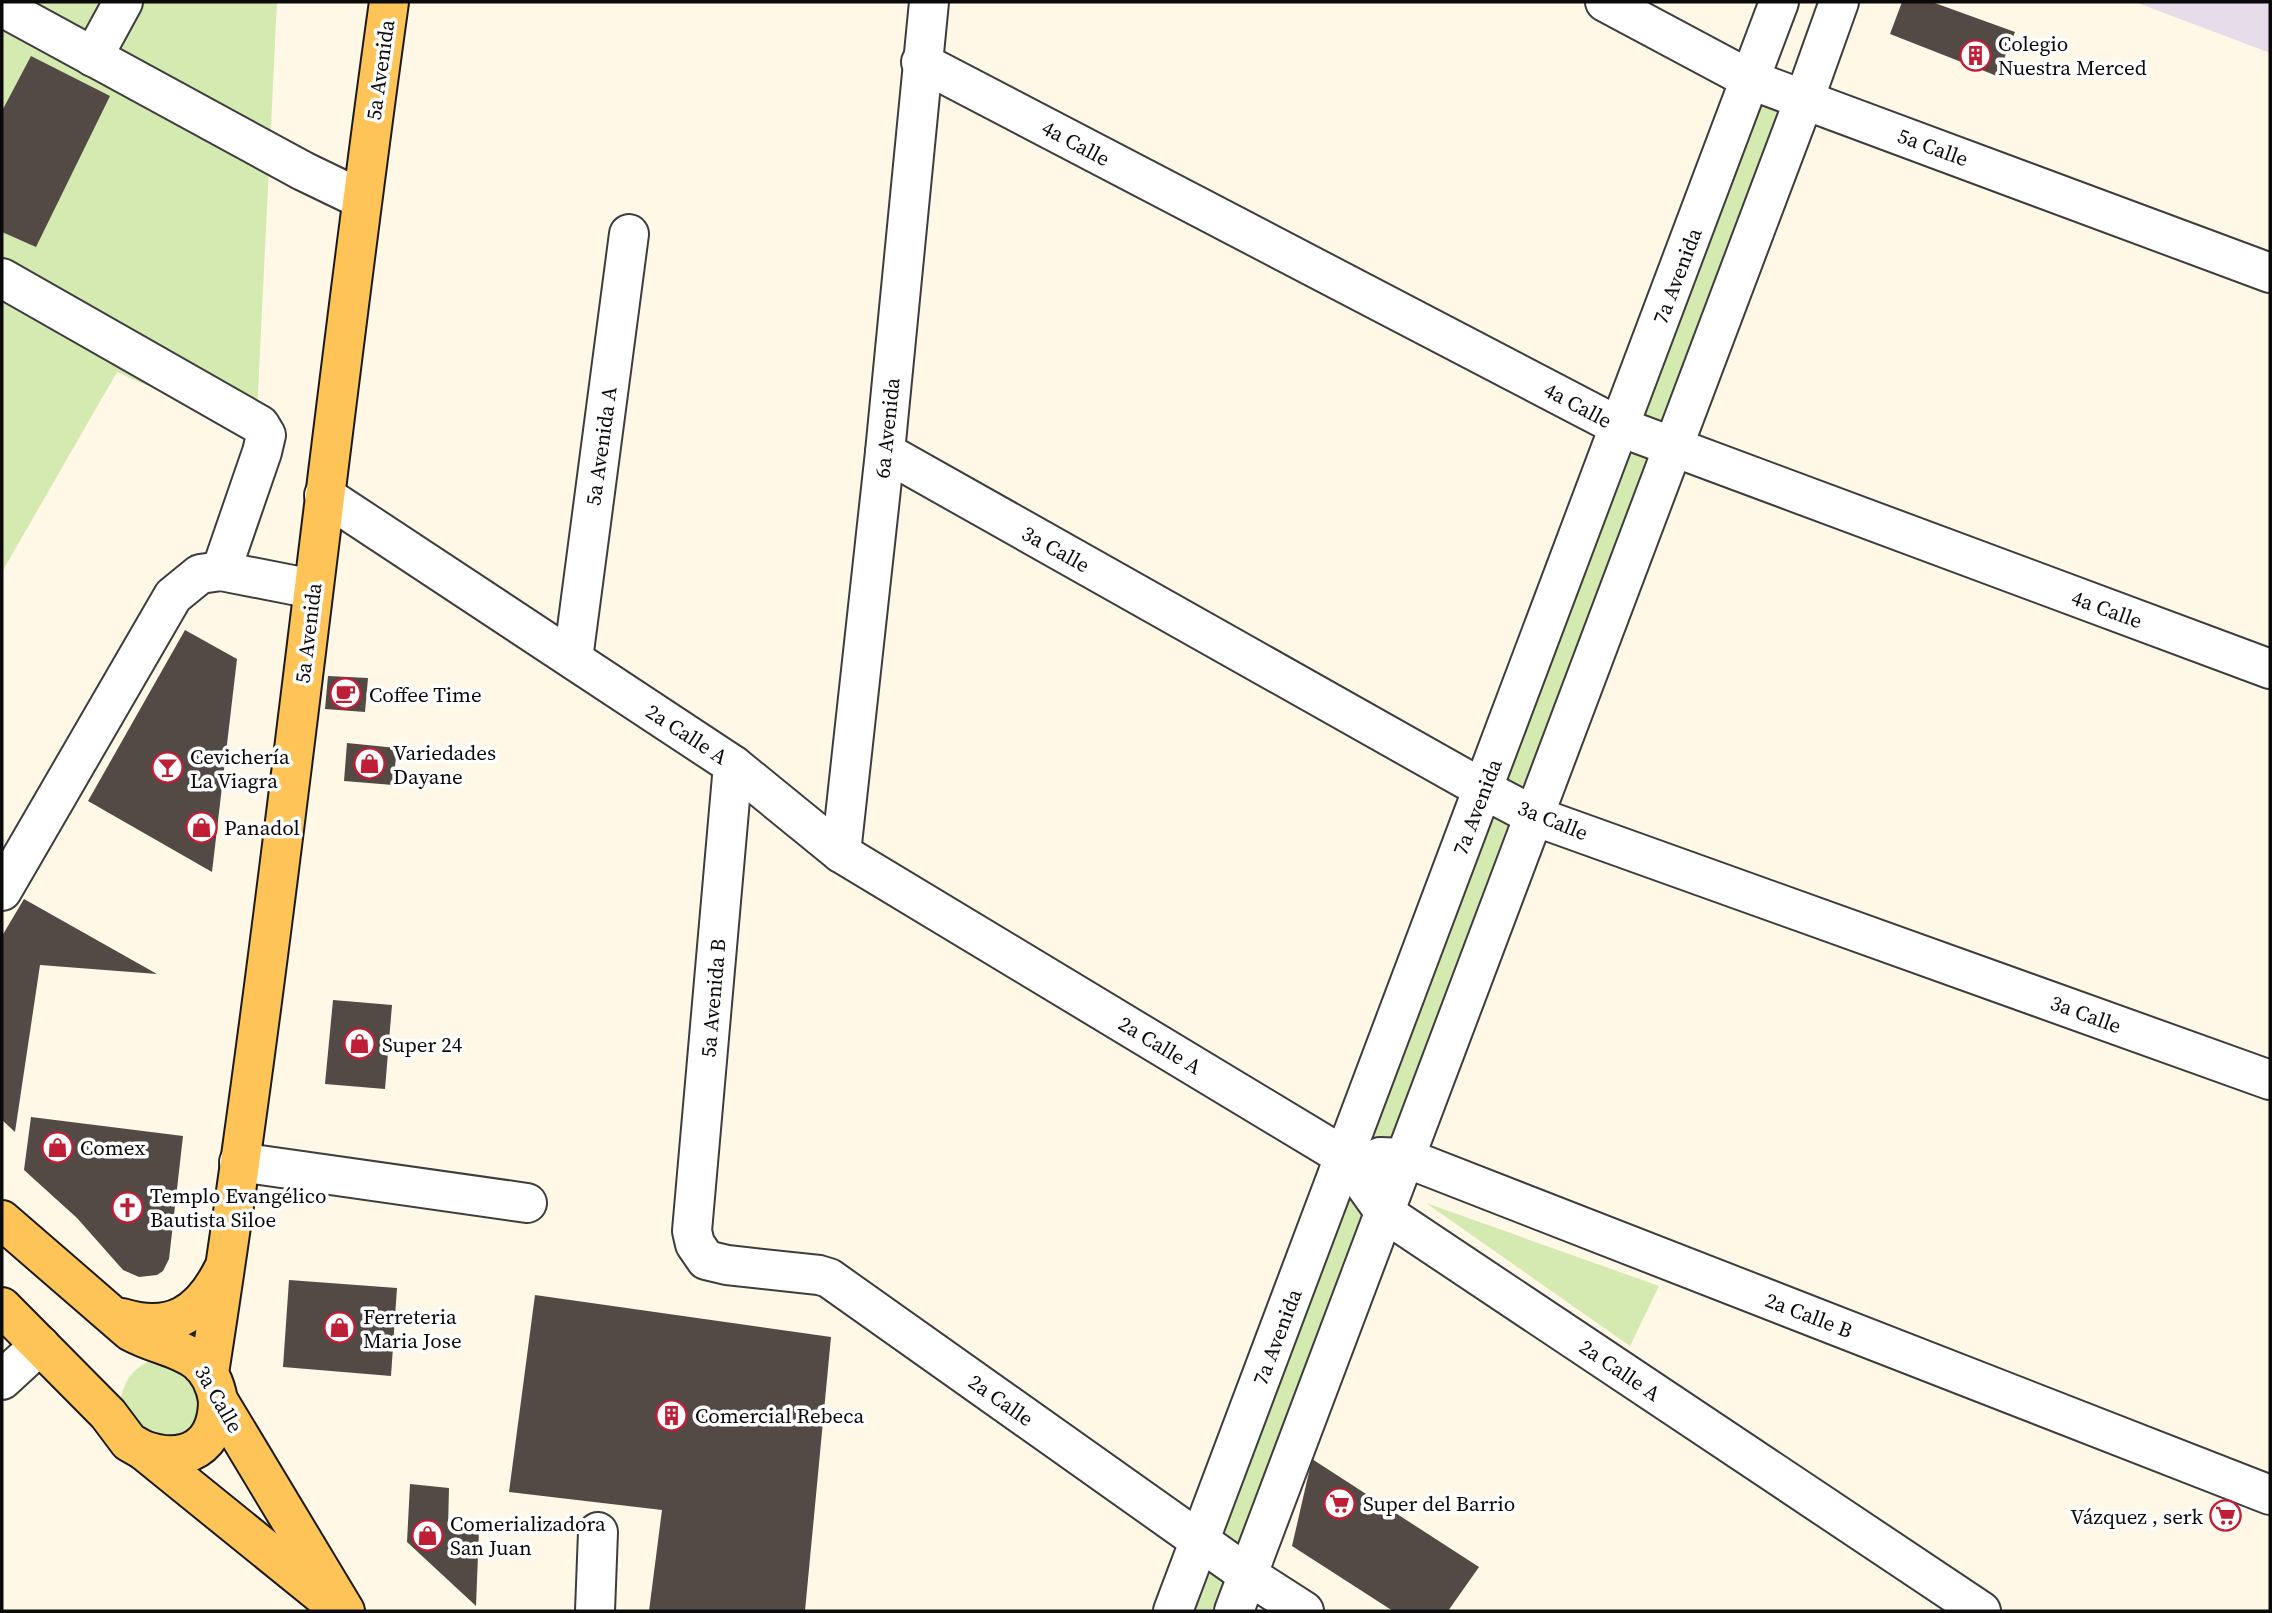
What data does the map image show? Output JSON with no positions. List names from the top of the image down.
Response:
{
  "streets": {
    "main road": ["5a Avenida", "3a Calle"],
    "street": [
      "4a Calle",
      "5a Calle",
      "7a Avenida",
      "6a Avenida",
      "5a Avenida A",
      "2a Calle A",
      "5a Avenida B",
      "2a Calle B",
      "2a Calle"
    ]
  },
  "crossings": [
    ["5a Avenida", "3a Calle"],
    ["5a Avenida", "2a Calle A"],
    ["4a Calle", "7a Avenida"],
    ["4a Calle", "6a Avenida"],
    ["5a Calle", "7a Avenida"],
    ["7a Avenida", "3a Calle"],
    ["7a Avenida", "2a Calle A"],
    ["7a Avenida", "2a Calle B"],
    ["7a Avenida", "2a Calle"],
    ["6a Avenida", "3a Calle"],
    ["6a Avenida", "2a Calle A"],
    ["5a Avenida A", "2a Calle A"],
    ["2a Calle A", "5a Avenida B"],
    ["2a Calle A", "2a Calle B"],
    ["5a Avenida B", "2a Calle"]
  ],
  "places": {
    "building": ["Colegio Nuestra Merced", "Comercial Rebeca"],
    "cafe": ["Coffee Time"],
    "shop": [
      "Variedades Dayane",
      "Panadol",
      "Super 24",
      "Comex",
      "Ferreteria Maria Jose",
      "Comerializadora San Juan"
    ],
    "bar": ["Cevichería La Viagra"],
    "church": ["Templo Evangélico Bautista Siloe"],
    "supermarket": ["Super del Barrio", "Vázquez , serk"]
  }
}
